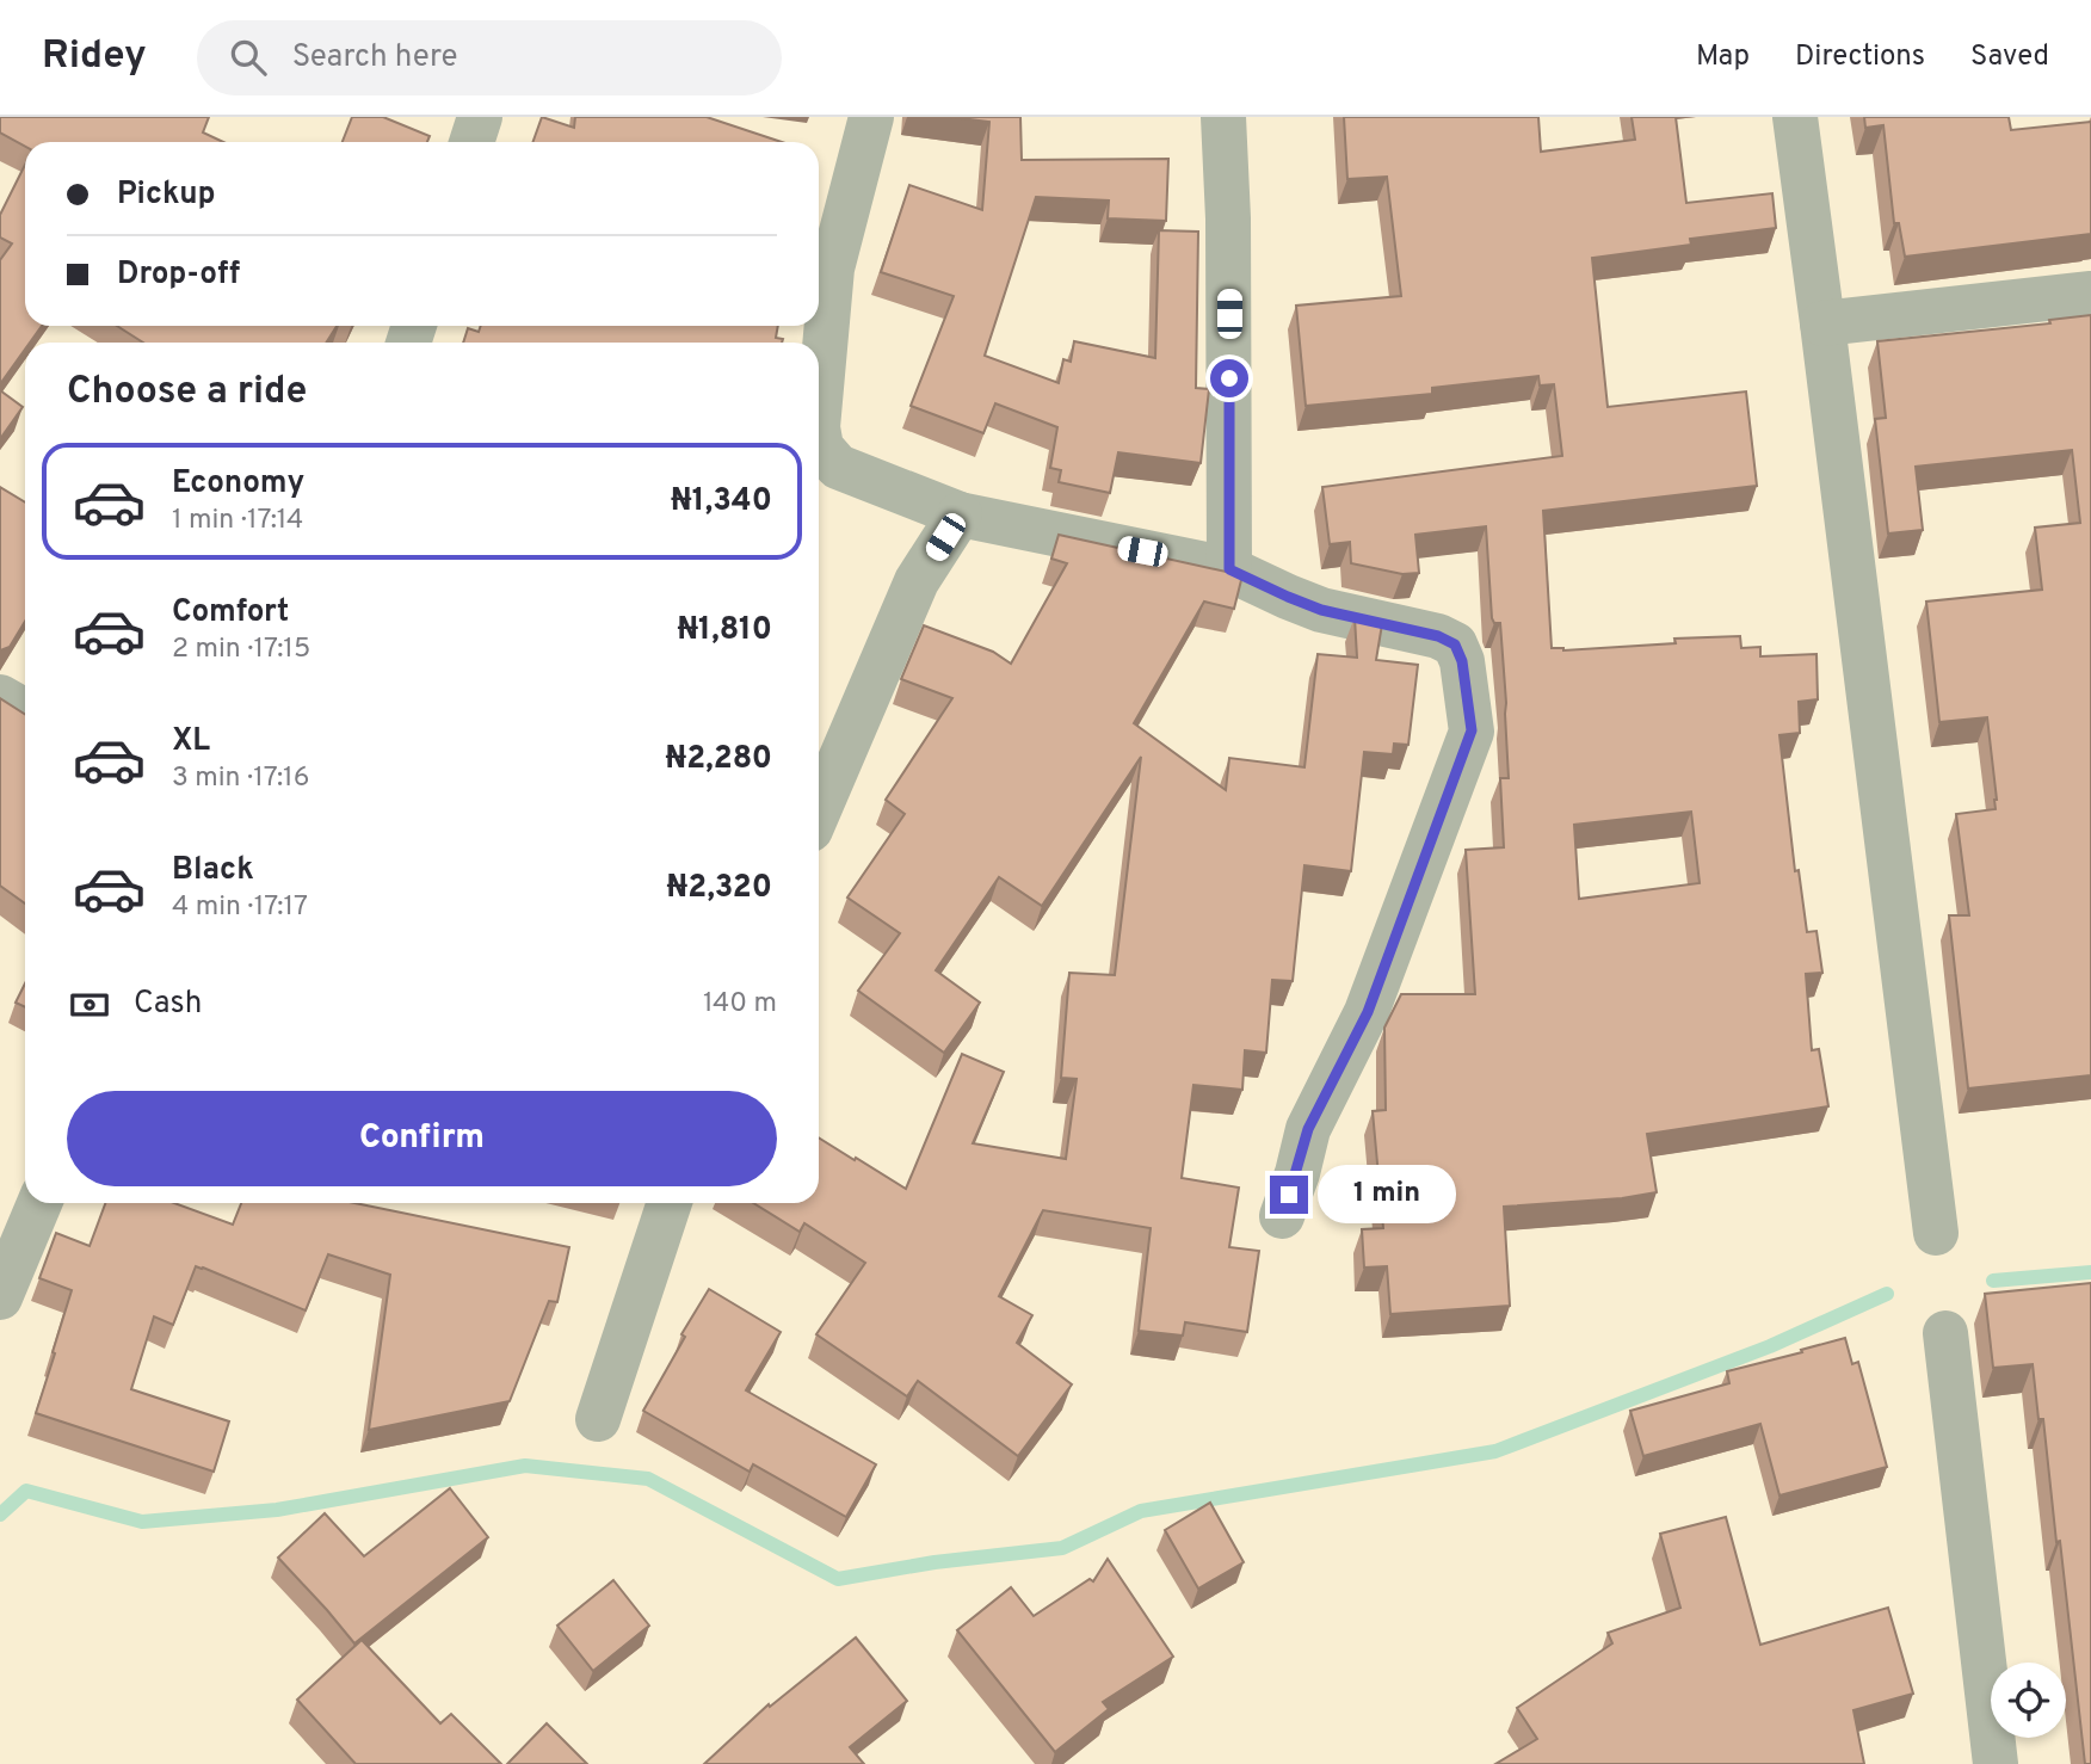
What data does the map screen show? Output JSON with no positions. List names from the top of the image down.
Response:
{
  "page": {
    "header": "Ridey",
    "search": "Search here",
    "nav": ["Map", "Directions", "Saved"],
    "banner": ["Pickup", "Drop-off"],
    "heading": "Choose a ride",
    "list": [
      {
        "name": "Economy",
        "note": "1 min · 17:14",
        "value": "₦1,340"
      },
      {
        "name": "Comfort",
        "note": "2 min · 17:15",
        "value": "₦1,810"
      },
      {
        "name": "XL",
        "note": "3 min · 17:16",
        "value": "₦2,280"
      },
      {
        "name": "Black",
        "note": "4 min · 17:17",
        "value": "₦2,320"
      }
    ],
    "pay": ["Cash", "140 m"],
    "buttons": "Confirm",
    "bubble": "1 min"
  }
}
